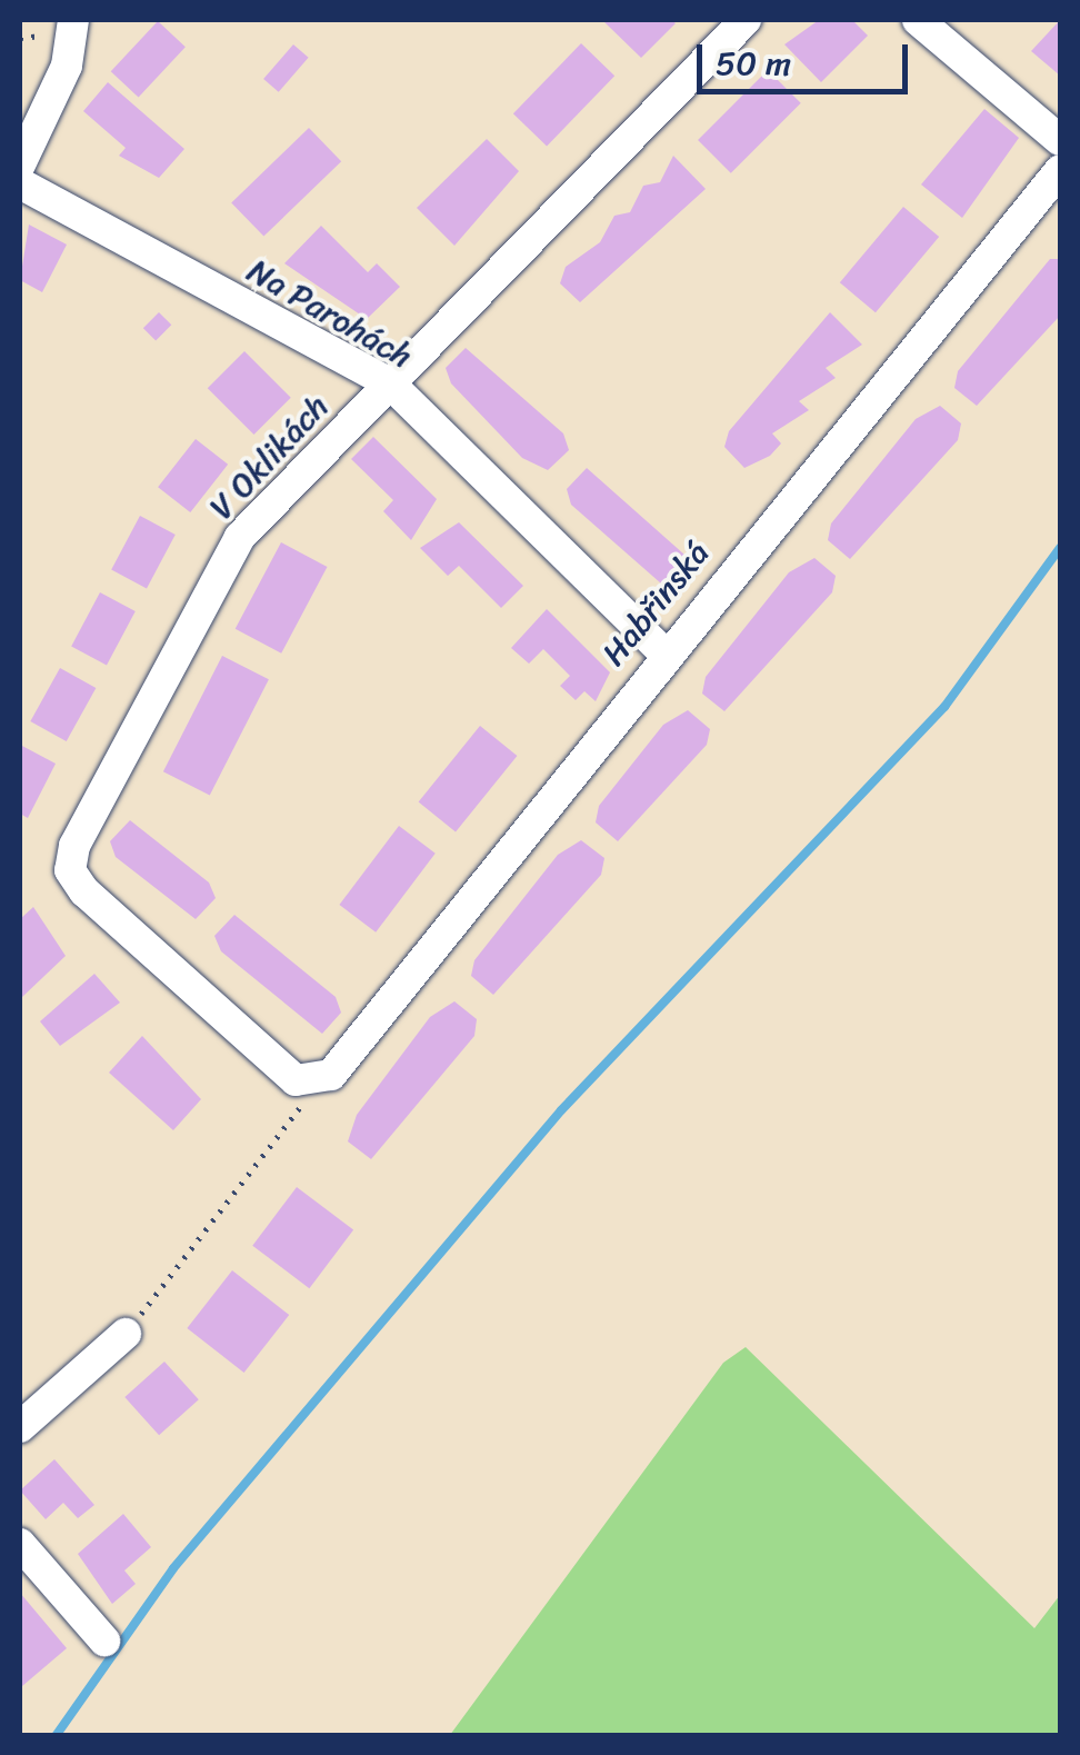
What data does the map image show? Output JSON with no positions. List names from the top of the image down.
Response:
{
  "streets": {
    "street": ["Na Parohách", "V Oklikách", "Habřinská"]
  },
  "crossings": [
    ["Na Parohách", "V Oklikách"],
    ["Na Parohách", "Habřinská"],
    ["V Oklikách", "Habřinská"]
  ],
  "scale_bar": "50 m"
}
